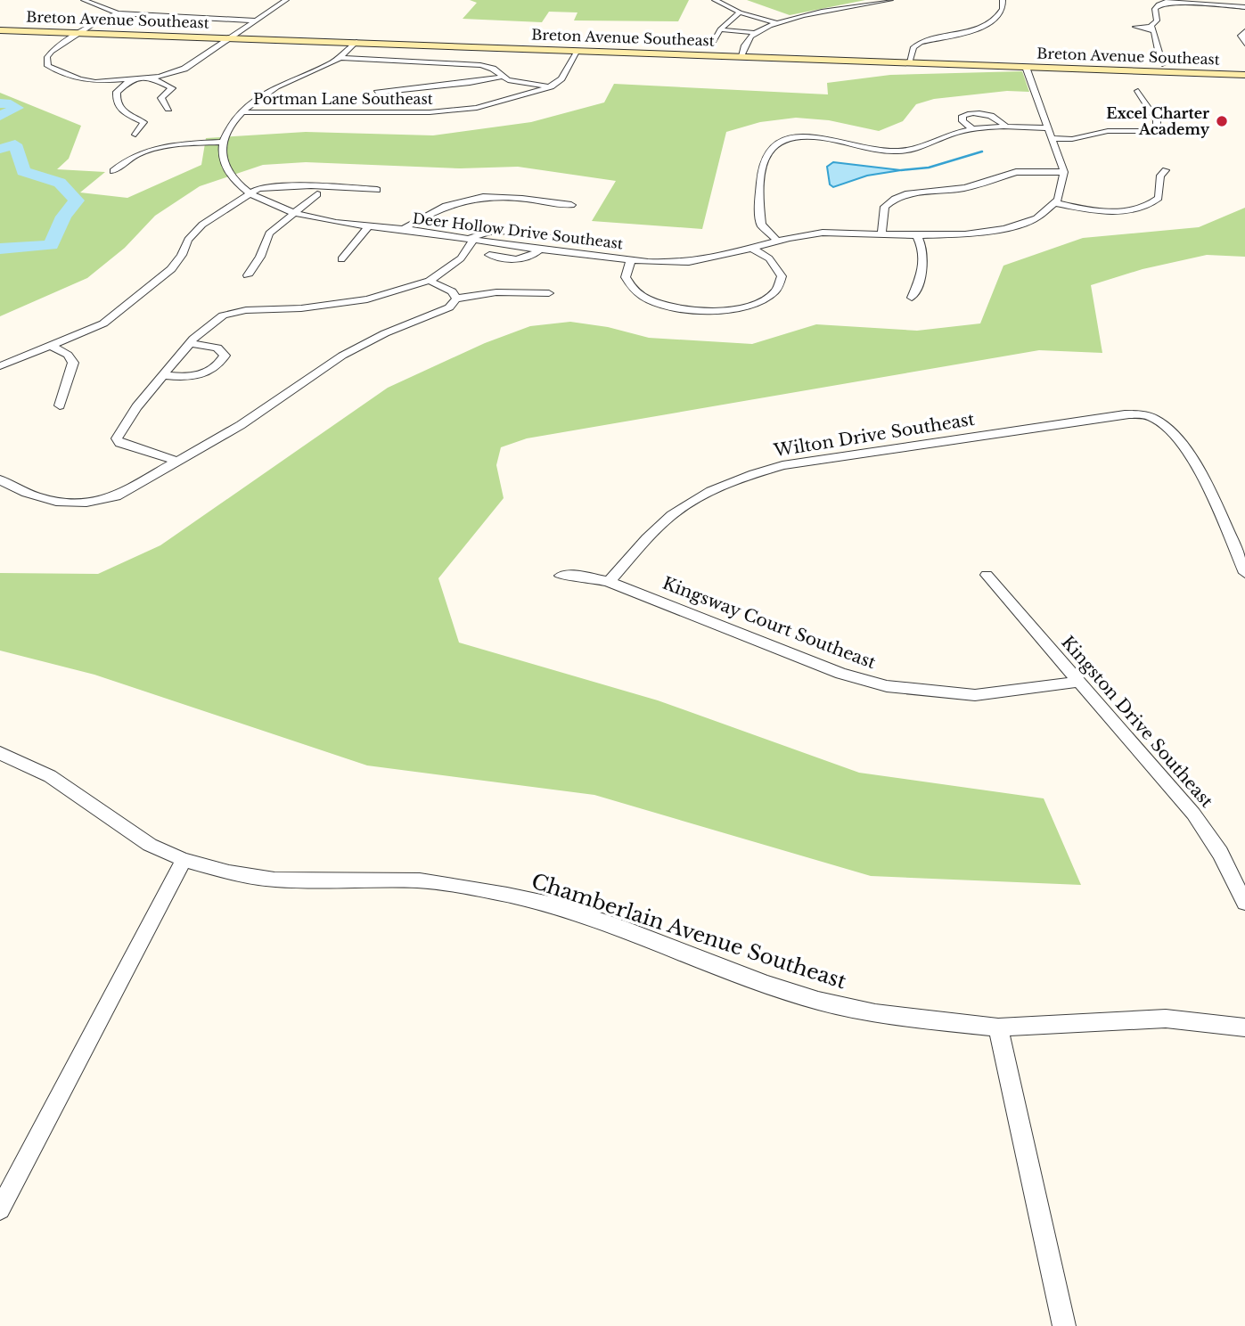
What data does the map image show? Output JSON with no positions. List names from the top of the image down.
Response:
{
  "streets": {
    "main road": ["Breton Avenue Southeast"],
    "street": [
      "Portman Lane Southeast",
      "Deer Hollow Drive Southeast",
      "Wilton Drive Southeast",
      "Kingsway Court Southeast",
      "Kingston Drive Southeast",
      "Chamberlain Avenue Southeast"
    ]
  },
  "crossings": [
    ["Wilton Drive Southeast", "Kingsway Court Southeast"],
    ["Kingsway Court Southeast", "Kingston Drive Southeast"]
  ],
  "places": ["Excel Charter Academy"]
}
